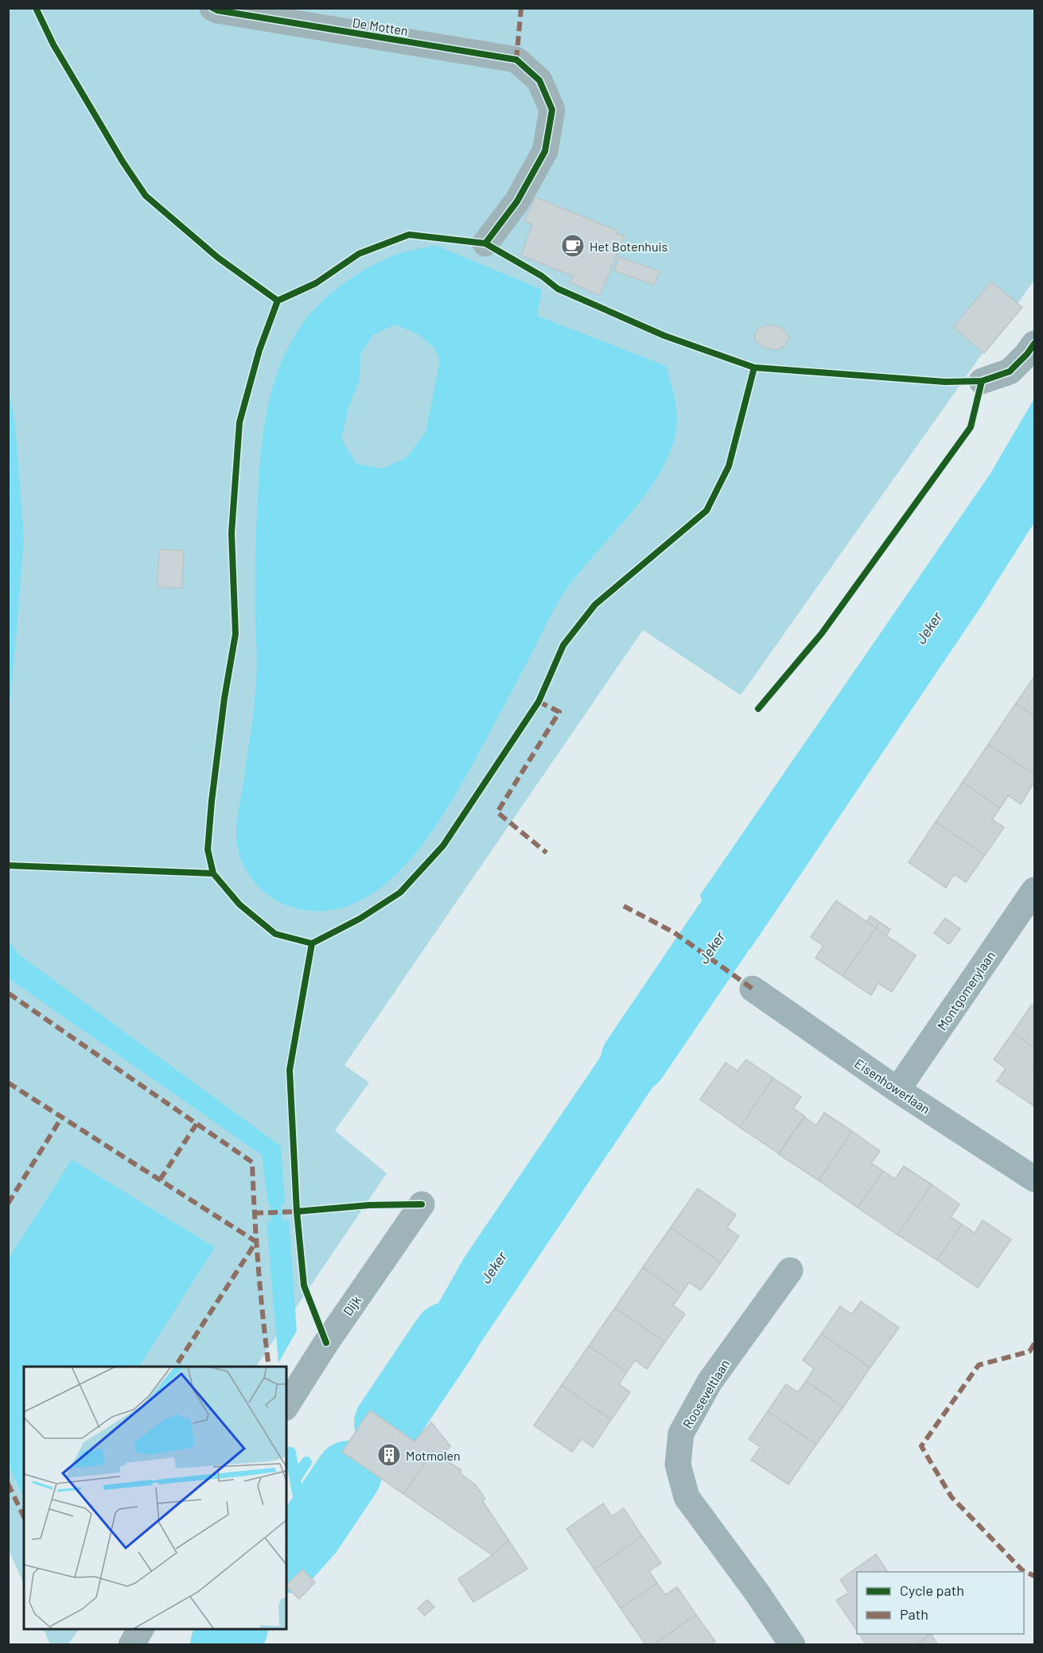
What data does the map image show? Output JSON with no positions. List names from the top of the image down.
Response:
{
  "streets": {
    "street": [
      "De Motten",
      "Montgomerylaan",
      "Eisenhowerlaan",
      "Dijk",
      "Rooseveltlaan"
    ]
  },
  "crossings": [
    ["Montgomerylaan", "Eisenhowerlaan"]
  ],
  "water": ["Jeker"],
  "places": {
    "cafe": ["Het Botenhuis"],
    "building": ["Motmolen"]
  },
  "legend": ["Cycle path", "Path"]
}
